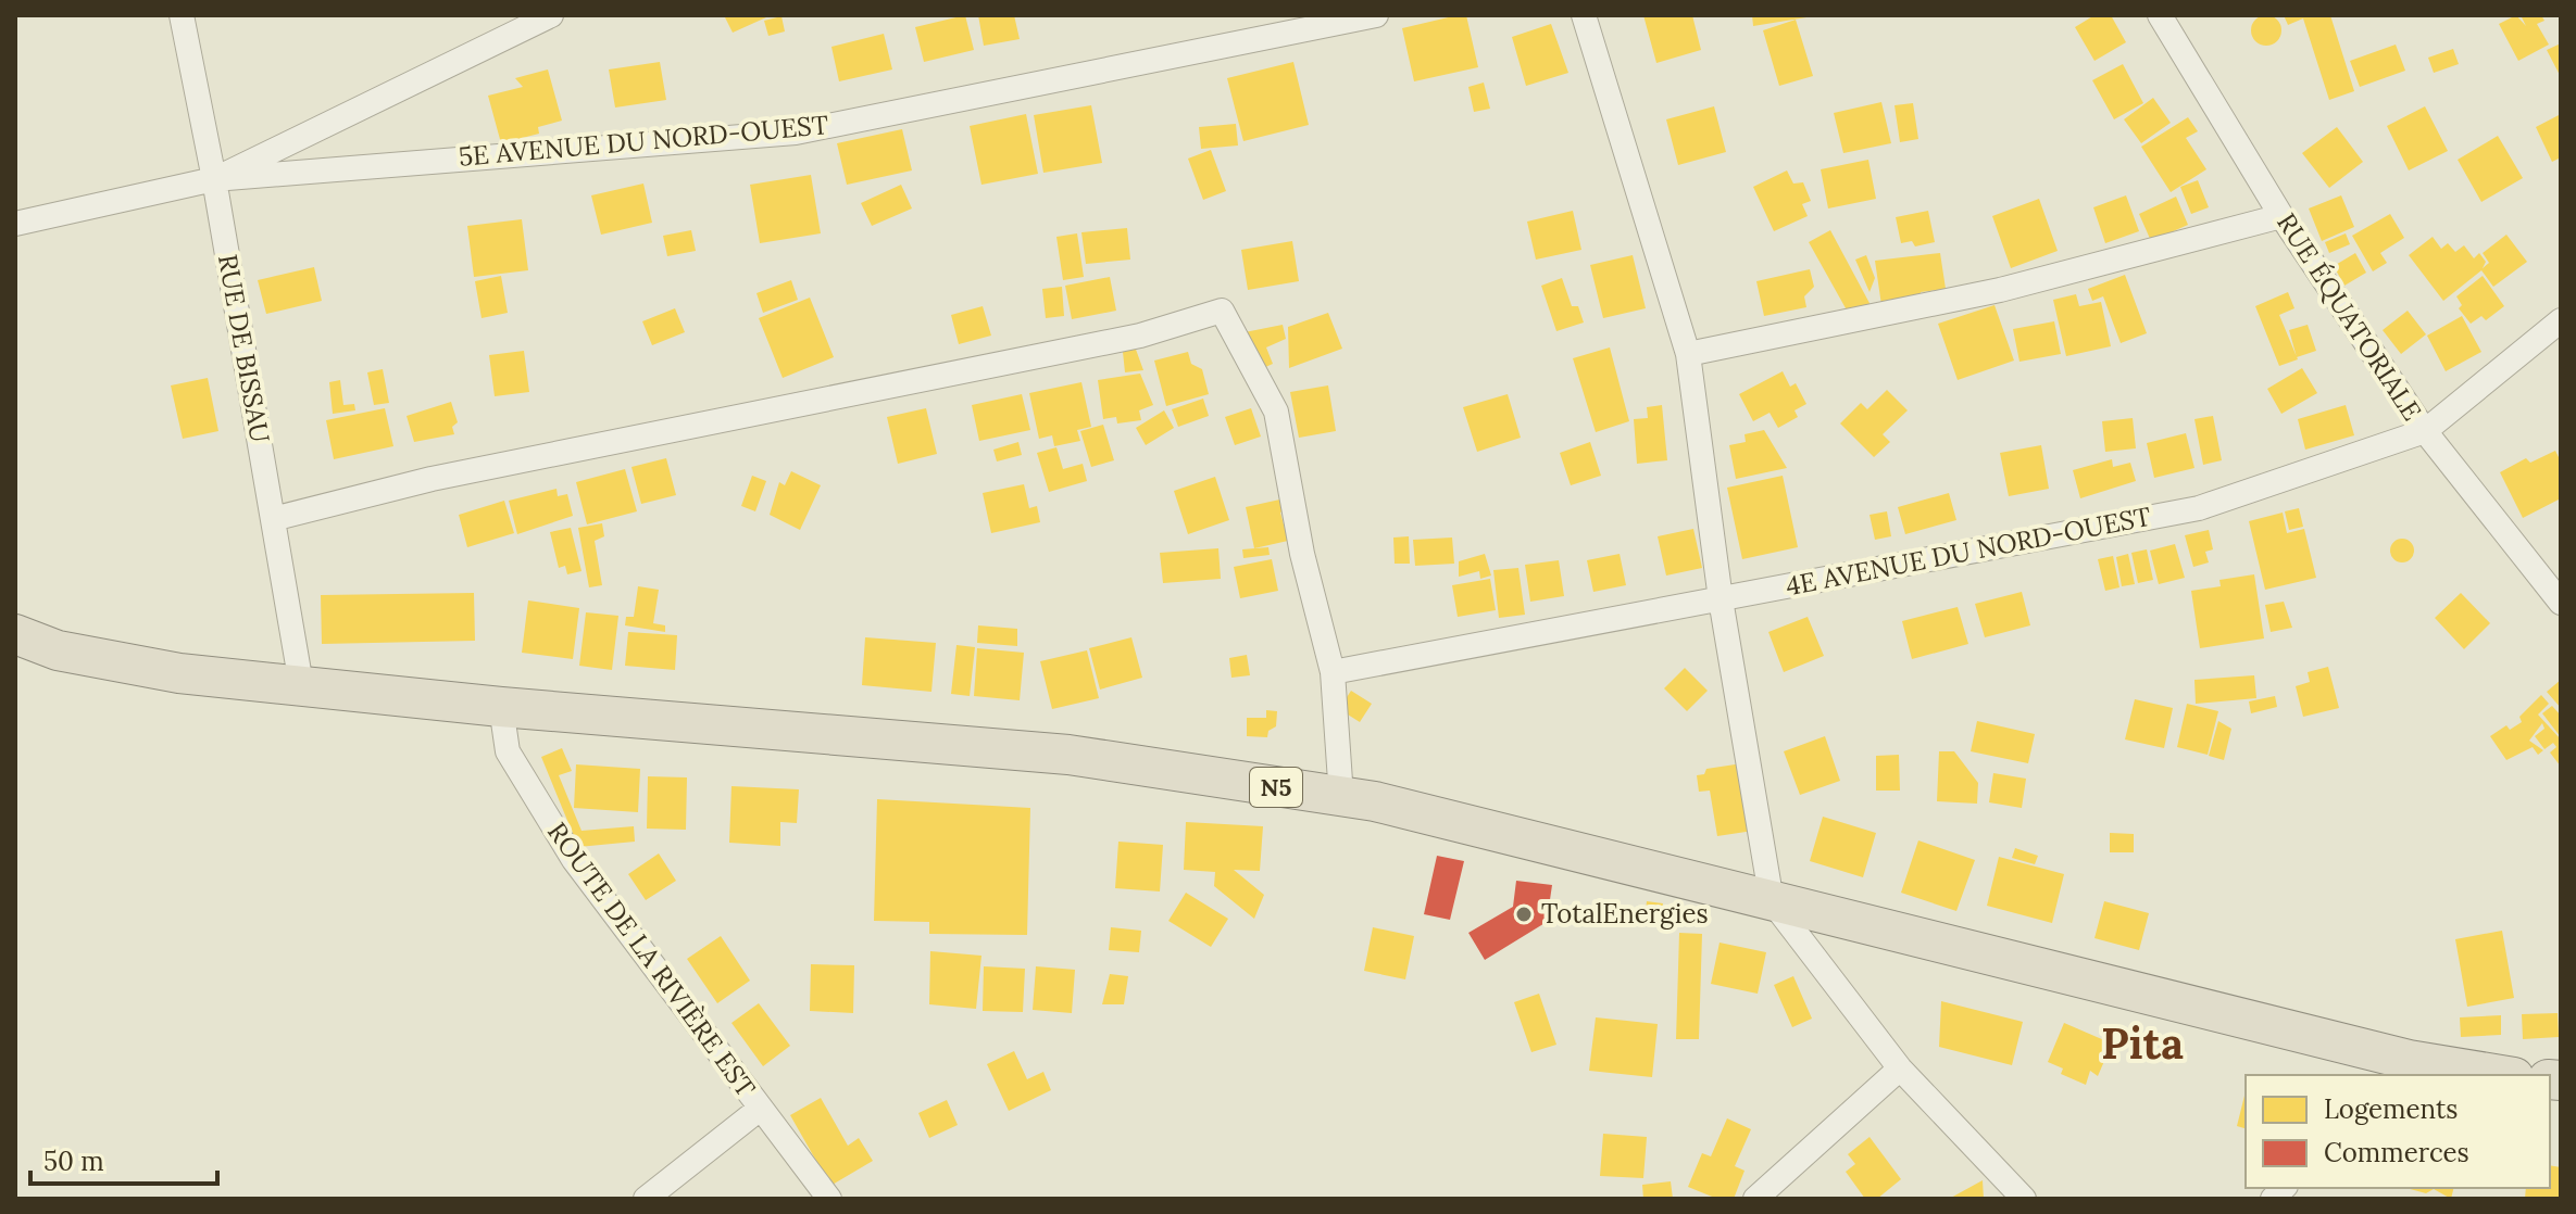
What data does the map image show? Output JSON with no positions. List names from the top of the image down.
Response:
{
  "streets": {
    "highway": ["N5"],
    "street": [
      "5E AVENUE DU NORD-OUEST",
      "RUE ÉQUATORIALE",
      "RUE DE BISSAU",
      "4E AVENUE DU NORD-OUEST",
      "ROUTE DE LA RIVIÈRE EST"
    ]
  },
  "crossings": [
    ["5E AVENUE DU NORD-OUEST", "RUE DE BISSAU"],
    ["RUE ÉQUATORIALE", "4E AVENUE DU NORD-OUEST"],
    ["RUE DE BISSAU", "N5"],
    ["N5", "ROUTE DE LA RIVIÈRE EST"]
  ],
  "districts": ["Pita"],
  "places": ["TotalEnergies"],
  "legend": ["Logements", "Commerces"],
  "scale_bar": "50 m"
}
